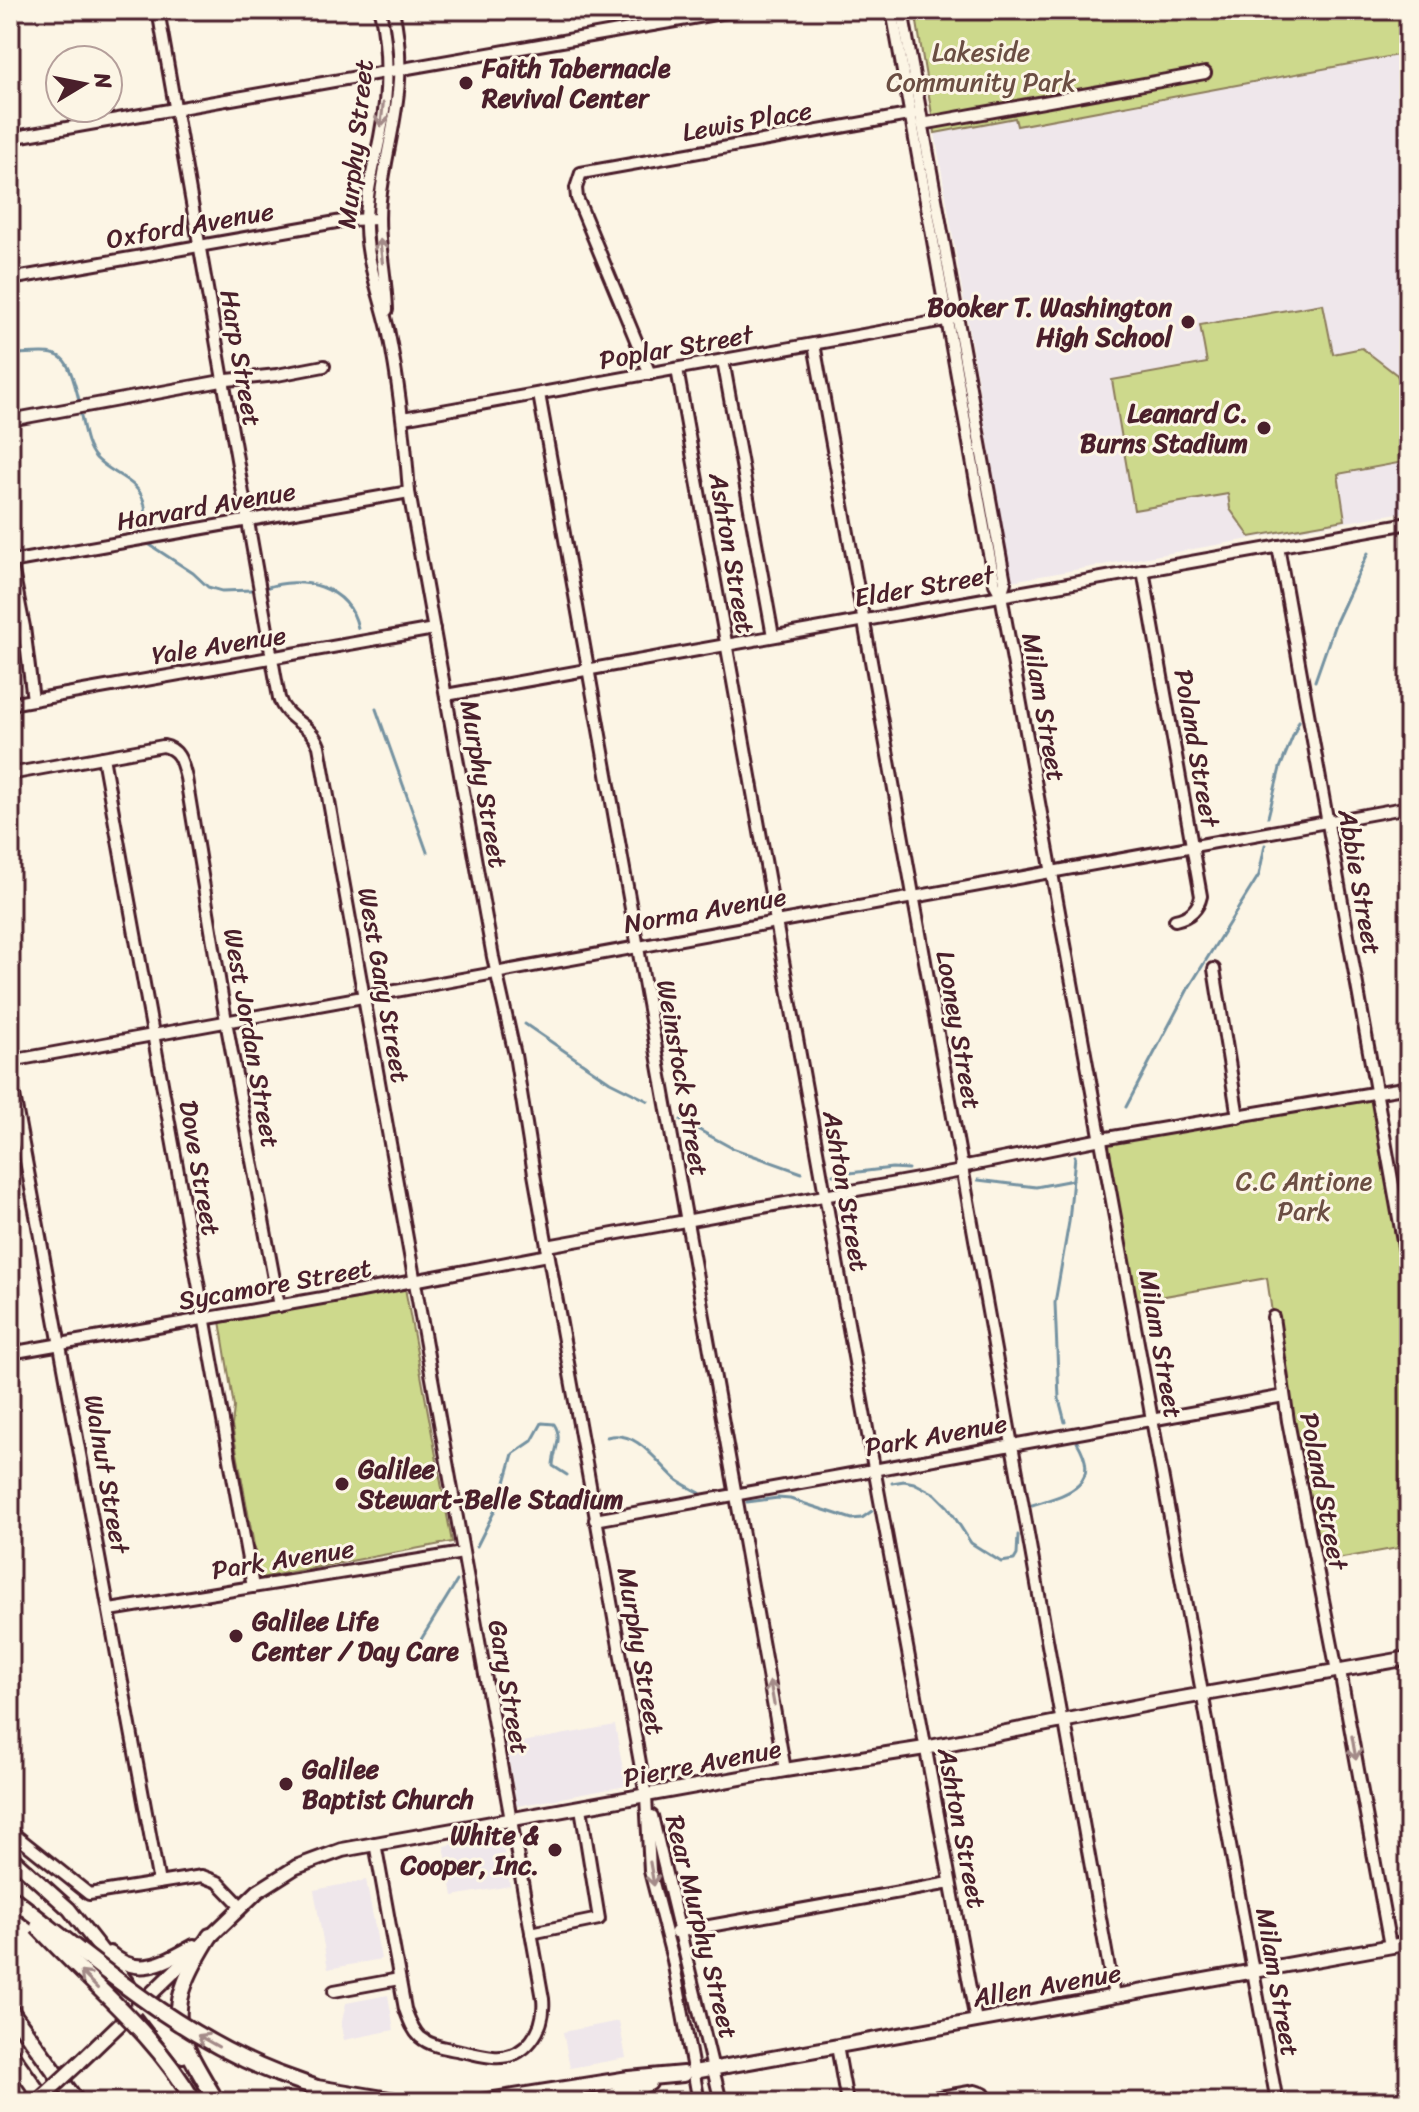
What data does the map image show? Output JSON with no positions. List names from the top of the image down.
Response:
{
  "streets": {
    "main road": ["Pierre Avenue", "Allen Avenue"],
    "street": [
      "Lewis Place",
      "Murphy Street",
      "Oxford Avenue",
      "Poplar Street",
      "Harp Street",
      "Harvard Avenue",
      "Ashton Street",
      "Elder Street",
      "Yale Avenue",
      "Milam Street",
      "Poland Street",
      "Abbie Street",
      "Norma Avenue",
      "West Gary Street",
      "Looney Street",
      "West Jordan Street",
      "Weinstock Street",
      "Dove Street",
      "Sycamore Street",
      "Park Avenue",
      "Walnut Street",
      "Gary Street",
      "Rear Murphy Street"
    ]
  },
  "crossings": [
    ["Lewis Place", "Poplar Street"],
    ["Lewis Place", "Milam Street"],
    ["Murphy Street", "Oxford Avenue"],
    ["Murphy Street", "Poplar Street"],
    ["Murphy Street", "Harvard Avenue"],
    ["Murphy Street", "Elder Street"],
    ["Murphy Street", "Yale Avenue"],
    ["Murphy Street", "Norma Avenue"],
    ["Murphy Street", "Sycamore Street"],
    ["Murphy Street", "Park Avenue"],
    ["Murphy Street", "Pierre Avenue"],
    ["Murphy Street", "Rear Murphy Street"],
    ["Murphy Street", "Allen Avenue"],
    ["Oxford Avenue", "Harp Street"],
    ["Poplar Street", "Ashton Street"],
    ["Poplar Street", "Milam Street"],
    ["Poplar Street", "Looney Street"],
    ["Poplar Street", "Weinstock Street"],
    ["Harp Street", "Harvard Avenue"],
    ["Harp Street", "Yale Avenue"],
    ["Harp Street", "West Gary Street"],
    ["Ashton Street", "Elder Street"],
    ["Ashton Street", "Norma Avenue"],
    ["Ashton Street", "Sycamore Street"],
    ["Ashton Street", "Park Avenue"],
    ["Ashton Street", "Pierre Avenue"],
    ["Ashton Street", "Allen Avenue"],
    ["Elder Street", "Milam Street"],
    ["Elder Street", "Poland Street"],
    ["Elder Street", "Abbie Street"],
    ["Elder Street", "Looney Street"],
    ["Elder Street", "Weinstock Street"],
    ["Milam Street", "Norma Avenue"],
    ["Milam Street", "Sycamore Street"],
    ["Milam Street", "Park Avenue"],
    ["Milam Street", "Pierre Avenue"],
    ["Milam Street", "Allen Avenue"],
    ["Poland Street", "Norma Avenue"],
    ["Poland Street", "Park Avenue"],
    ["Poland Street", "Pierre Avenue"],
    ["Poland Street", "Allen Avenue"],
    ["Abbie Street", "Norma Avenue"],
    ["Abbie Street", "Sycamore Street"],
    ["Norma Avenue", "West Gary Street"],
    ["Norma Avenue", "Looney Street"],
    ["Norma Avenue", "West Jordan Street"],
    ["Norma Avenue", "Weinstock Street"],
    ["Norma Avenue", "Dove Street"],
    ["West Gary Street", "Sycamore Street"],
    ["West Gary Street", "Gary Street"],
    ["Looney Street", "Sycamore Street"],
    ["Looney Street", "Park Avenue"],
    ["Looney Street", "Pierre Avenue"],
    ["Looney Street", "Allen Avenue"],
    ["West Jordan Street", "Dove Street"],
    ["West Jordan Street", "Sycamore Street"],
    ["Weinstock Street", "Sycamore Street"],
    ["Weinstock Street", "Park Avenue"],
    ["Weinstock Street", "Pierre Avenue"],
    ["Dove Street", "Sycamore Street"],
    ["Dove Street", "Park Avenue"],
    ["Sycamore Street", "Walnut Street"],
    ["Sycamore Street", "Gary Street"],
    ["Park Avenue", "Walnut Street"],
    ["Park Avenue", "Gary Street"],
    ["Gary Street", "Pierre Avenue"],
    ["Pierre Avenue", "Rear Murphy Street"],
    ["Rear Murphy Street", "Allen Avenue"]
  ],
  "parks": ["Lakeside Community Park", "C.C Antione Park"],
  "places": [
    "Faith Tabernacle Revival Center",
    "Booker T. Washington High School",
    "Leanard C. Burns Stadium",
    "Galilee Stewart-Belle Stadium",
    "Galilee Life Center / Day Care",
    "Galilee Baptist Church",
    "White & Cooper, Inc."
  ],
  "north": "right"
}
